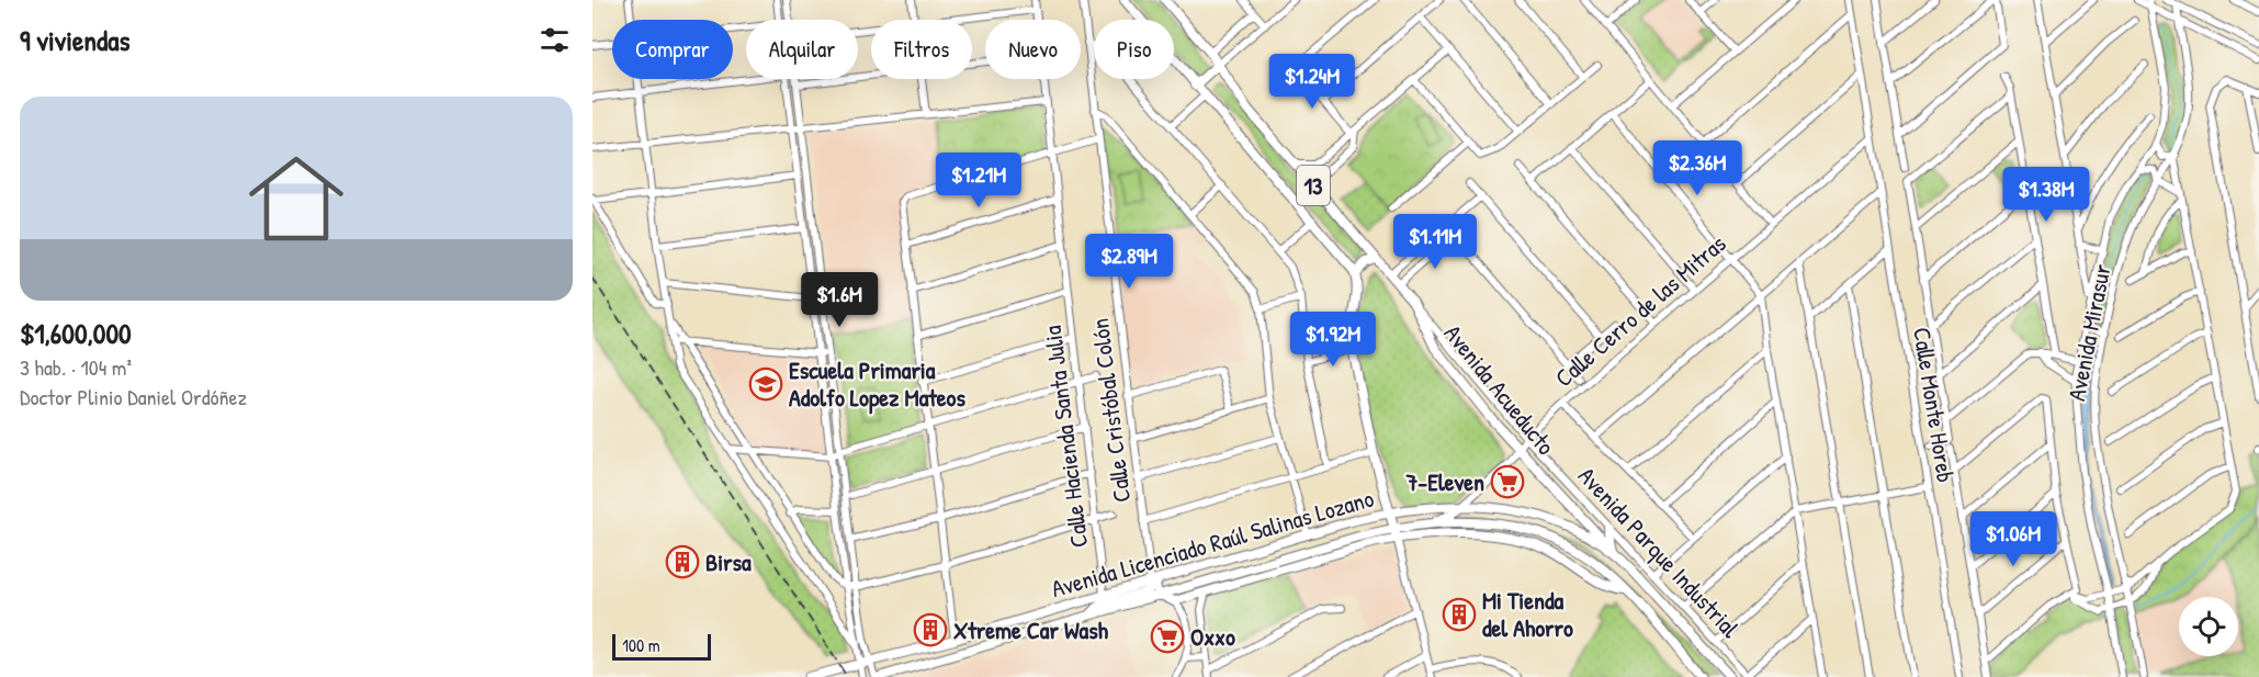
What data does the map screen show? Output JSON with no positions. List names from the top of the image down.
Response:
{
  "streets": {
    "main road": ["13", "Avenida Acueducto", "Avenida Licenciado Raúl Salinas Lozano"],
    "street": [
      "Calle Cerro de las Mitras",
      "Avenida Mirasur",
      "Calle Monte Horeb",
      "Calle Cristóbal Colón",
      "Calle Hacienda Santa Julia",
      "Avenida Parque Industrial"
    ]
  },
  "crossings": [
    ["13", "Avenida Licenciado Raúl Salinas Lozano"],
    ["Calle Cerro de las Mitras", "Avenida Acueducto"],
    ["Calle Cerro de las Mitras", "Calle Monte Horeb"],
    ["Calle Cerro de las Mitras", "Avenida Licenciado Raúl Salinas Lozano"],
    ["Calle Cerro de las Mitras", "Avenida Parque Industrial"],
    ["Avenida Acueducto", "Avenida Licenciado Raúl Salinas Lozano"],
    ["Avenida Acueducto", "Avenida Parque Industrial"],
    ["Calle Cristóbal Colón", "Avenida Licenciado Raúl Salinas Lozano"],
    ["Calle Hacienda Santa Julia", "Avenida Licenciado Raúl Salinas Lozano"]
  ],
  "places": {
    "school or university": ["Escuela Primaria Adolfo Lopez Mateos"],
    "supermarket": ["7-Eleven", "Oxxo"],
    "building": ["Birsa", "Mi Tienda del Ahorro", "Xtreme Car Wash"]
  },
  "scale_bar": "100 m",
  "page": {
    "heading": "9 viviendas",
    "chip": [
      "Comprar",
      "Alquilar",
      "Filtros",
      "Nuevo",
      "Piso"
    ],
    "price": [
      "$1.24M",
      "$2.36M",
      "$1.21M",
      "$1.38M",
      "$1.11M",
      "$2.89M",
      "$1.6M",
      "$1.92M",
      "$1.06M"
    ],
    "list": [
      {
        "name": "$1,600,000",
        "note": "3 hab. · 104 m² · Doctor Plinio Daniel Ordóñez"
      }
    ],
    "scale": "100 m"
  }
}
